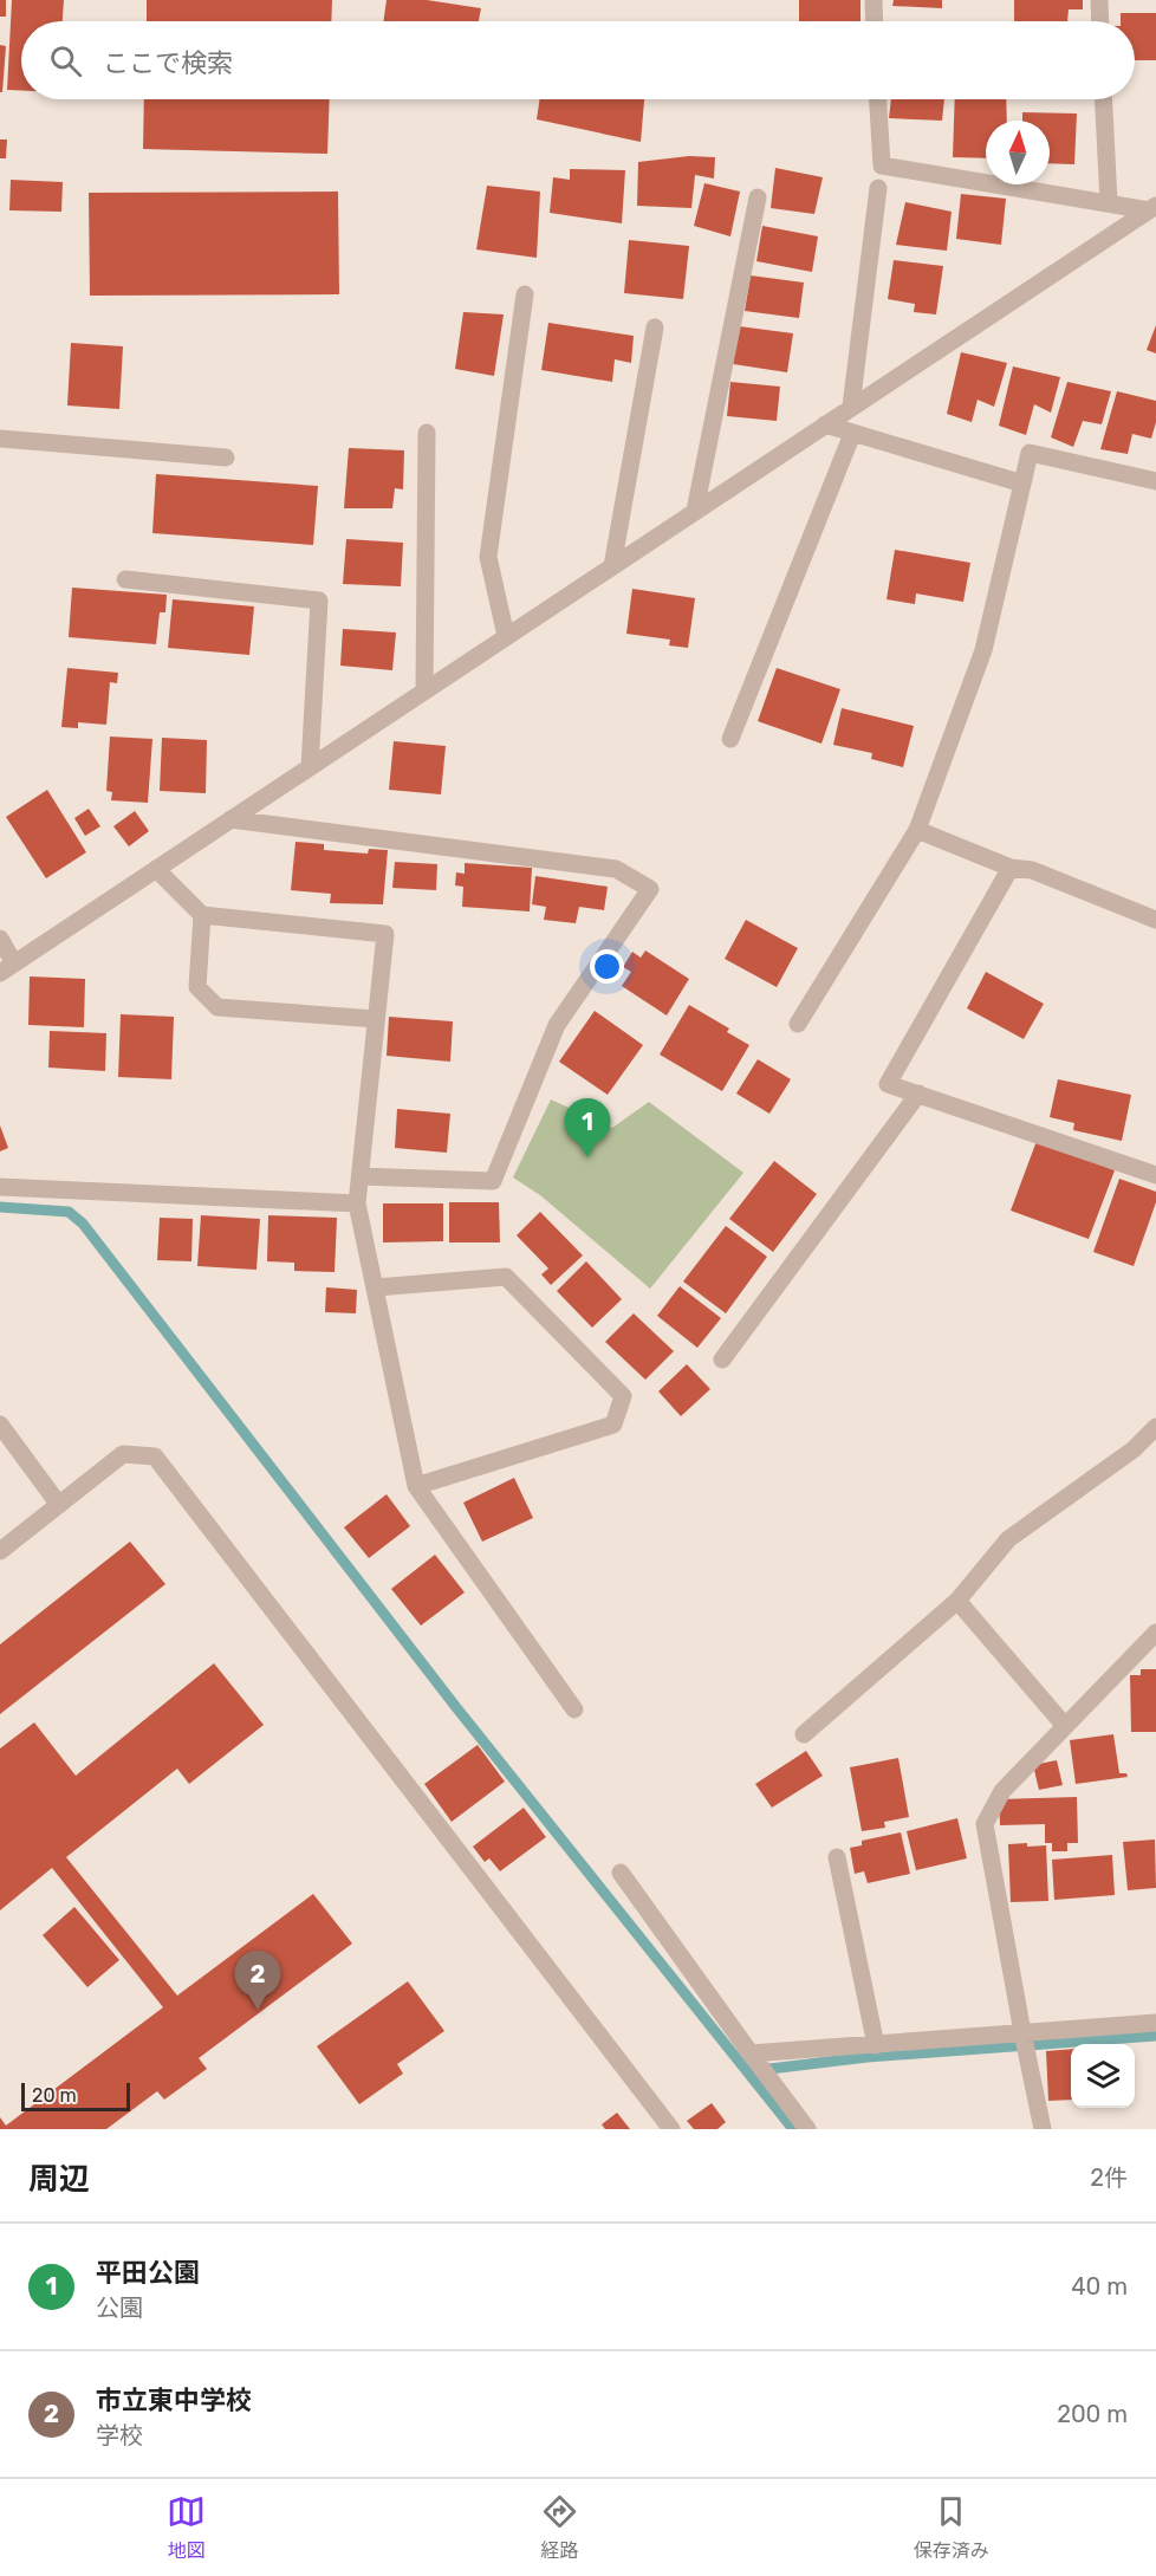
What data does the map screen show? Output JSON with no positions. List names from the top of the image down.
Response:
{
  "scale_bar": "20 m",
  "north": "top",
  "page": {
    "search": "ここで検索",
    "pins": ["1", "2"],
    "scale": "20 m",
    "heading": ["周辺", "2件"],
    "list": [
      {
        "mark": "1",
        "name": "平田公園",
        "note": "公園",
        "value": "40 m"
      },
      {
        "mark": "2",
        "name": "市立東中学校",
        "note": "学校",
        "value": "200 m"
      }
    ],
    "nav": ["地図", "経路", "保存済み"]
  }
}
